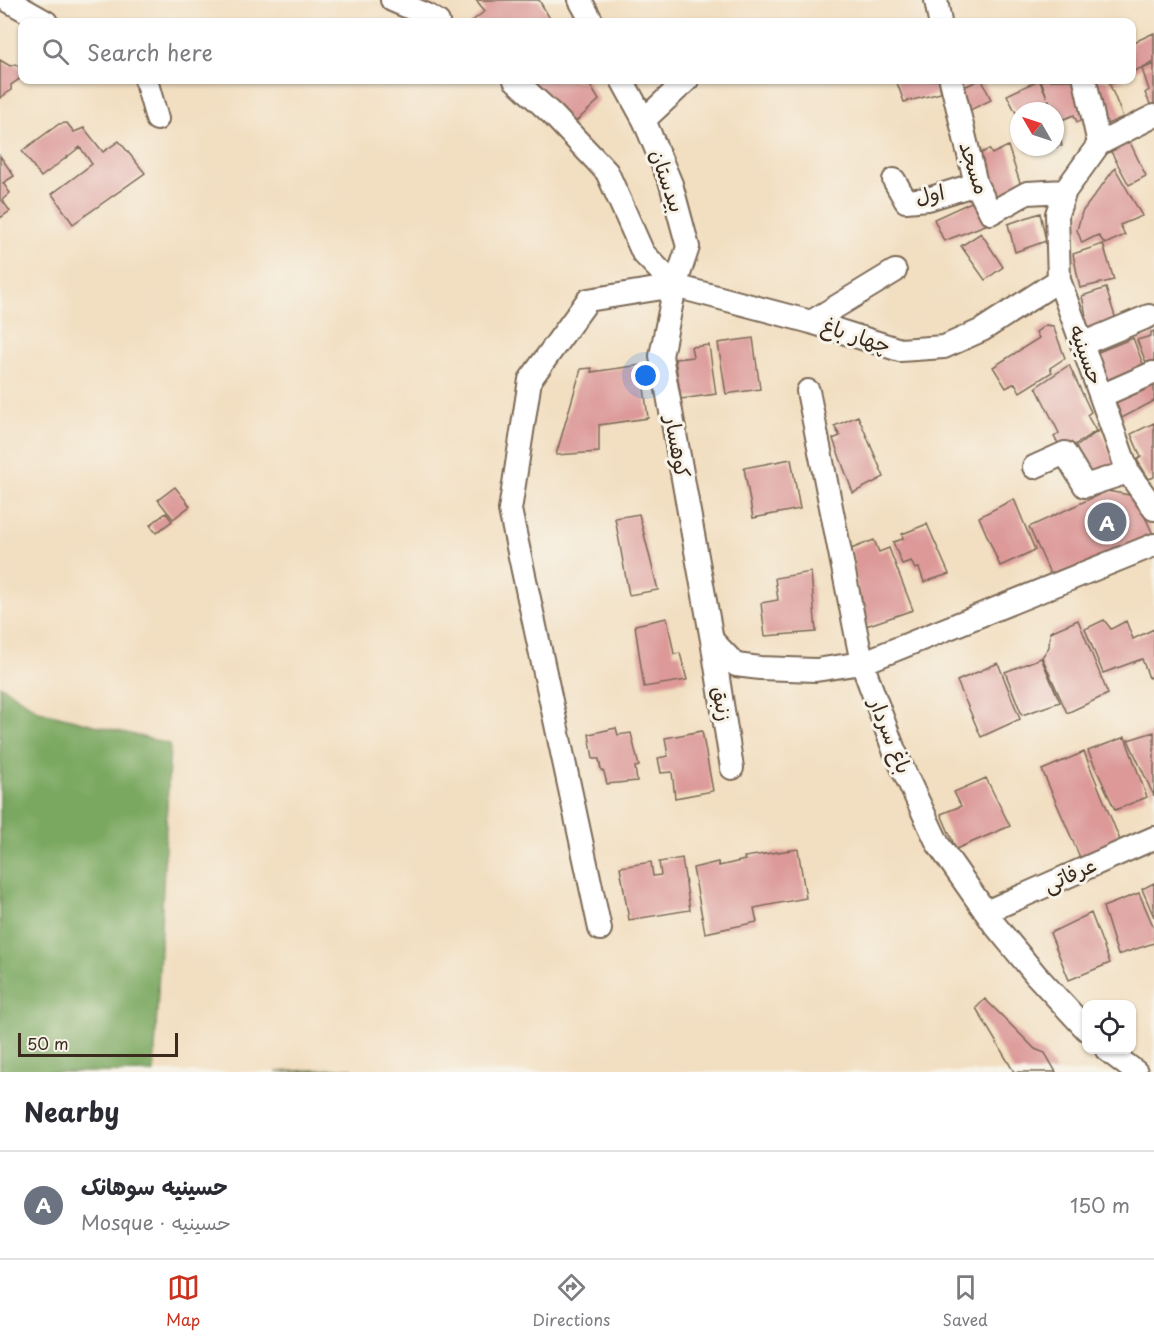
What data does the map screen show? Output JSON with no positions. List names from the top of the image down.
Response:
{
  "streets": {
    "street": [
      "مسجد",
      "بیدستان",
      "اول",
      "چهار باغ",
      "حسینیه",
      "کوهسار",
      "زنبق",
      "باغ سردار",
      "عرفاتی"
    ]
  },
  "crossings": [
    ["مسجد", "اول"],
    ["مسجد", "حسینیه"],
    ["بیدستان", "چهار باغ"],
    ["بیدستان", "کوهسار"],
    ["چهار باغ", "حسینیه"],
    ["چهار باغ", "کوهسار"],
    ["کوهسار", "زنبق"],
    ["باغ سردار", "عرفاتی"]
  ],
  "scale_bar": "50 m",
  "north": "top left",
  "page": {
    "search": "Search here",
    "pins": "A",
    "scale": "50 m",
    "heading": "Nearby",
    "list": [
      {
        "mark": "A",
        "name": "حسینیه سوهانک",
        "note": "Mosque · حسینیه",
        "value": "150 m"
      }
    ],
    "nav": ["Map", "Directions", "Saved"]
  }
}
